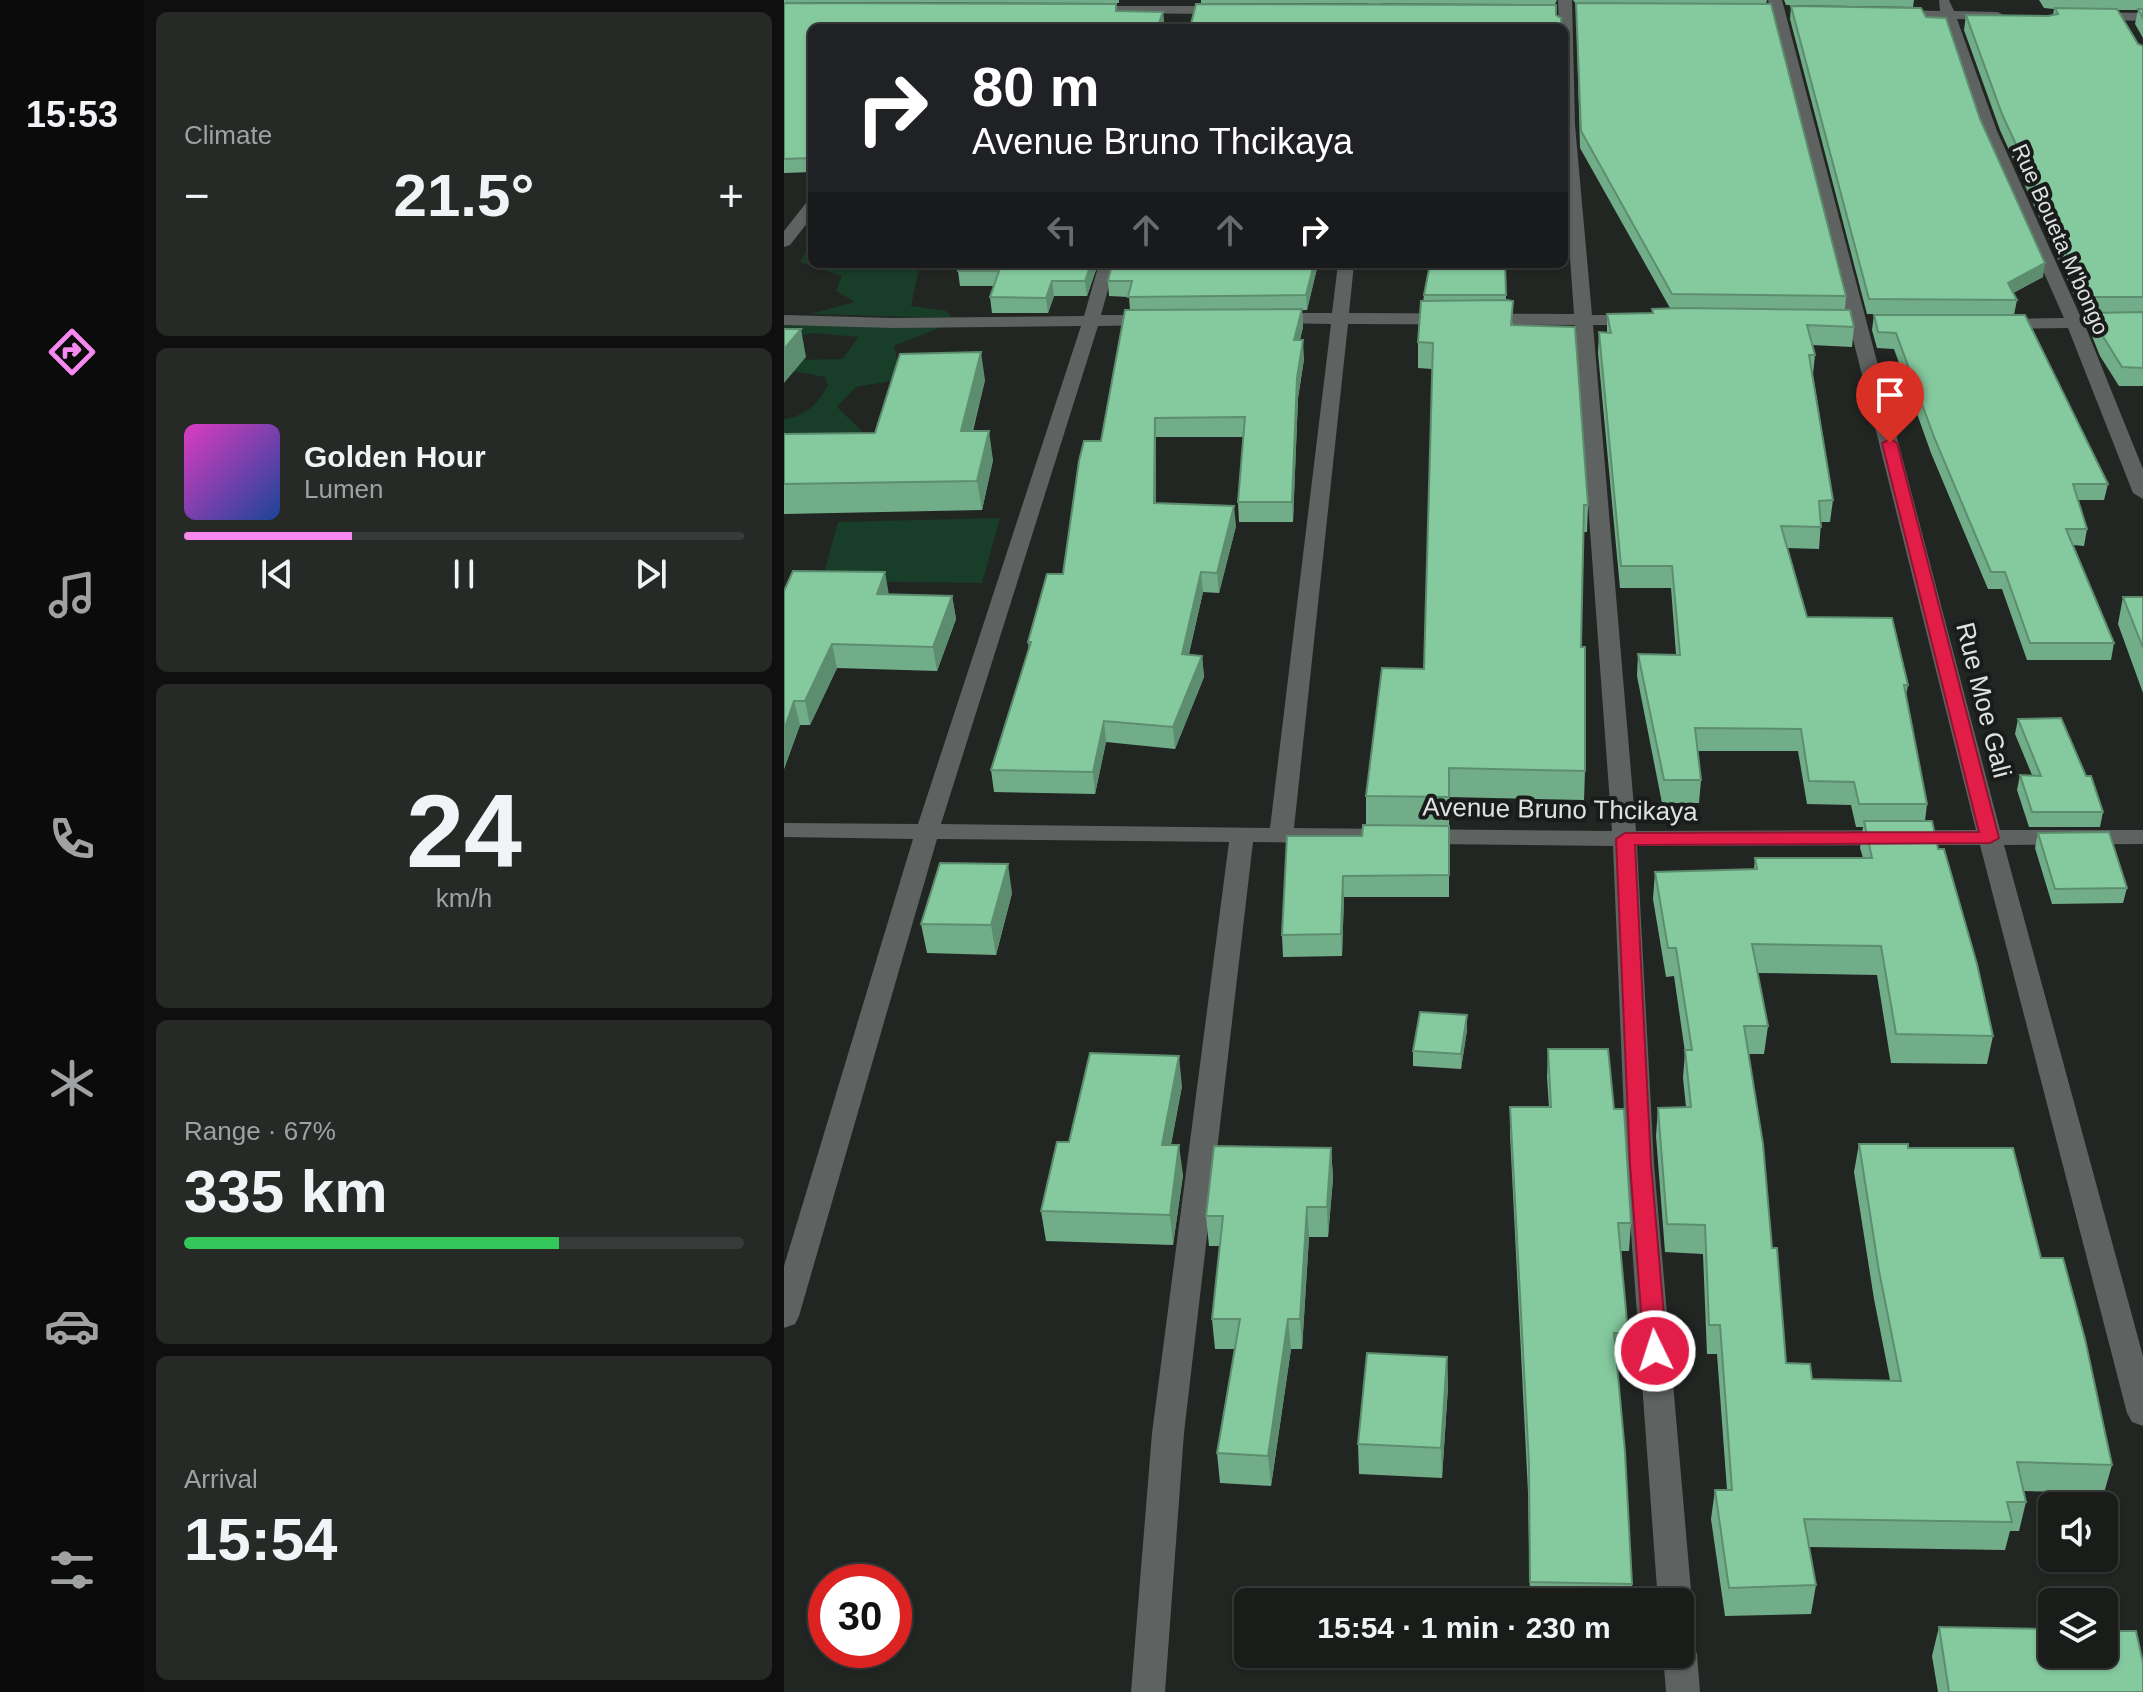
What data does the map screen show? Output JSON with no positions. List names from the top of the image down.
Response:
{
  "streets": {
    "street": ["Rue Boueta M'bongo", "Rue Moe Gali", "Avenue Bruno Thcikaya"]
  },
  "crossings": [
    ["Rue Moe Gali", "Avenue Bruno Thcikaya"]
  ],
  "page": {
    "tabs": "15:53",
    "tile": [
      "Climate",
      ["24", "km/h"],
      ["Range · 67%", "335 km"],
      ["Arrival", "15:54"]
    ],
    "turn": ["80 m", "Avenue Bruno Thcikaya"],
    "heat": ["−", "21.5°", "+"],
    "song": ["Golden Hour", "Lumen"],
    "limit": "30",
    "trip": "15:54 · 1 min · 230 m"
  }
}
